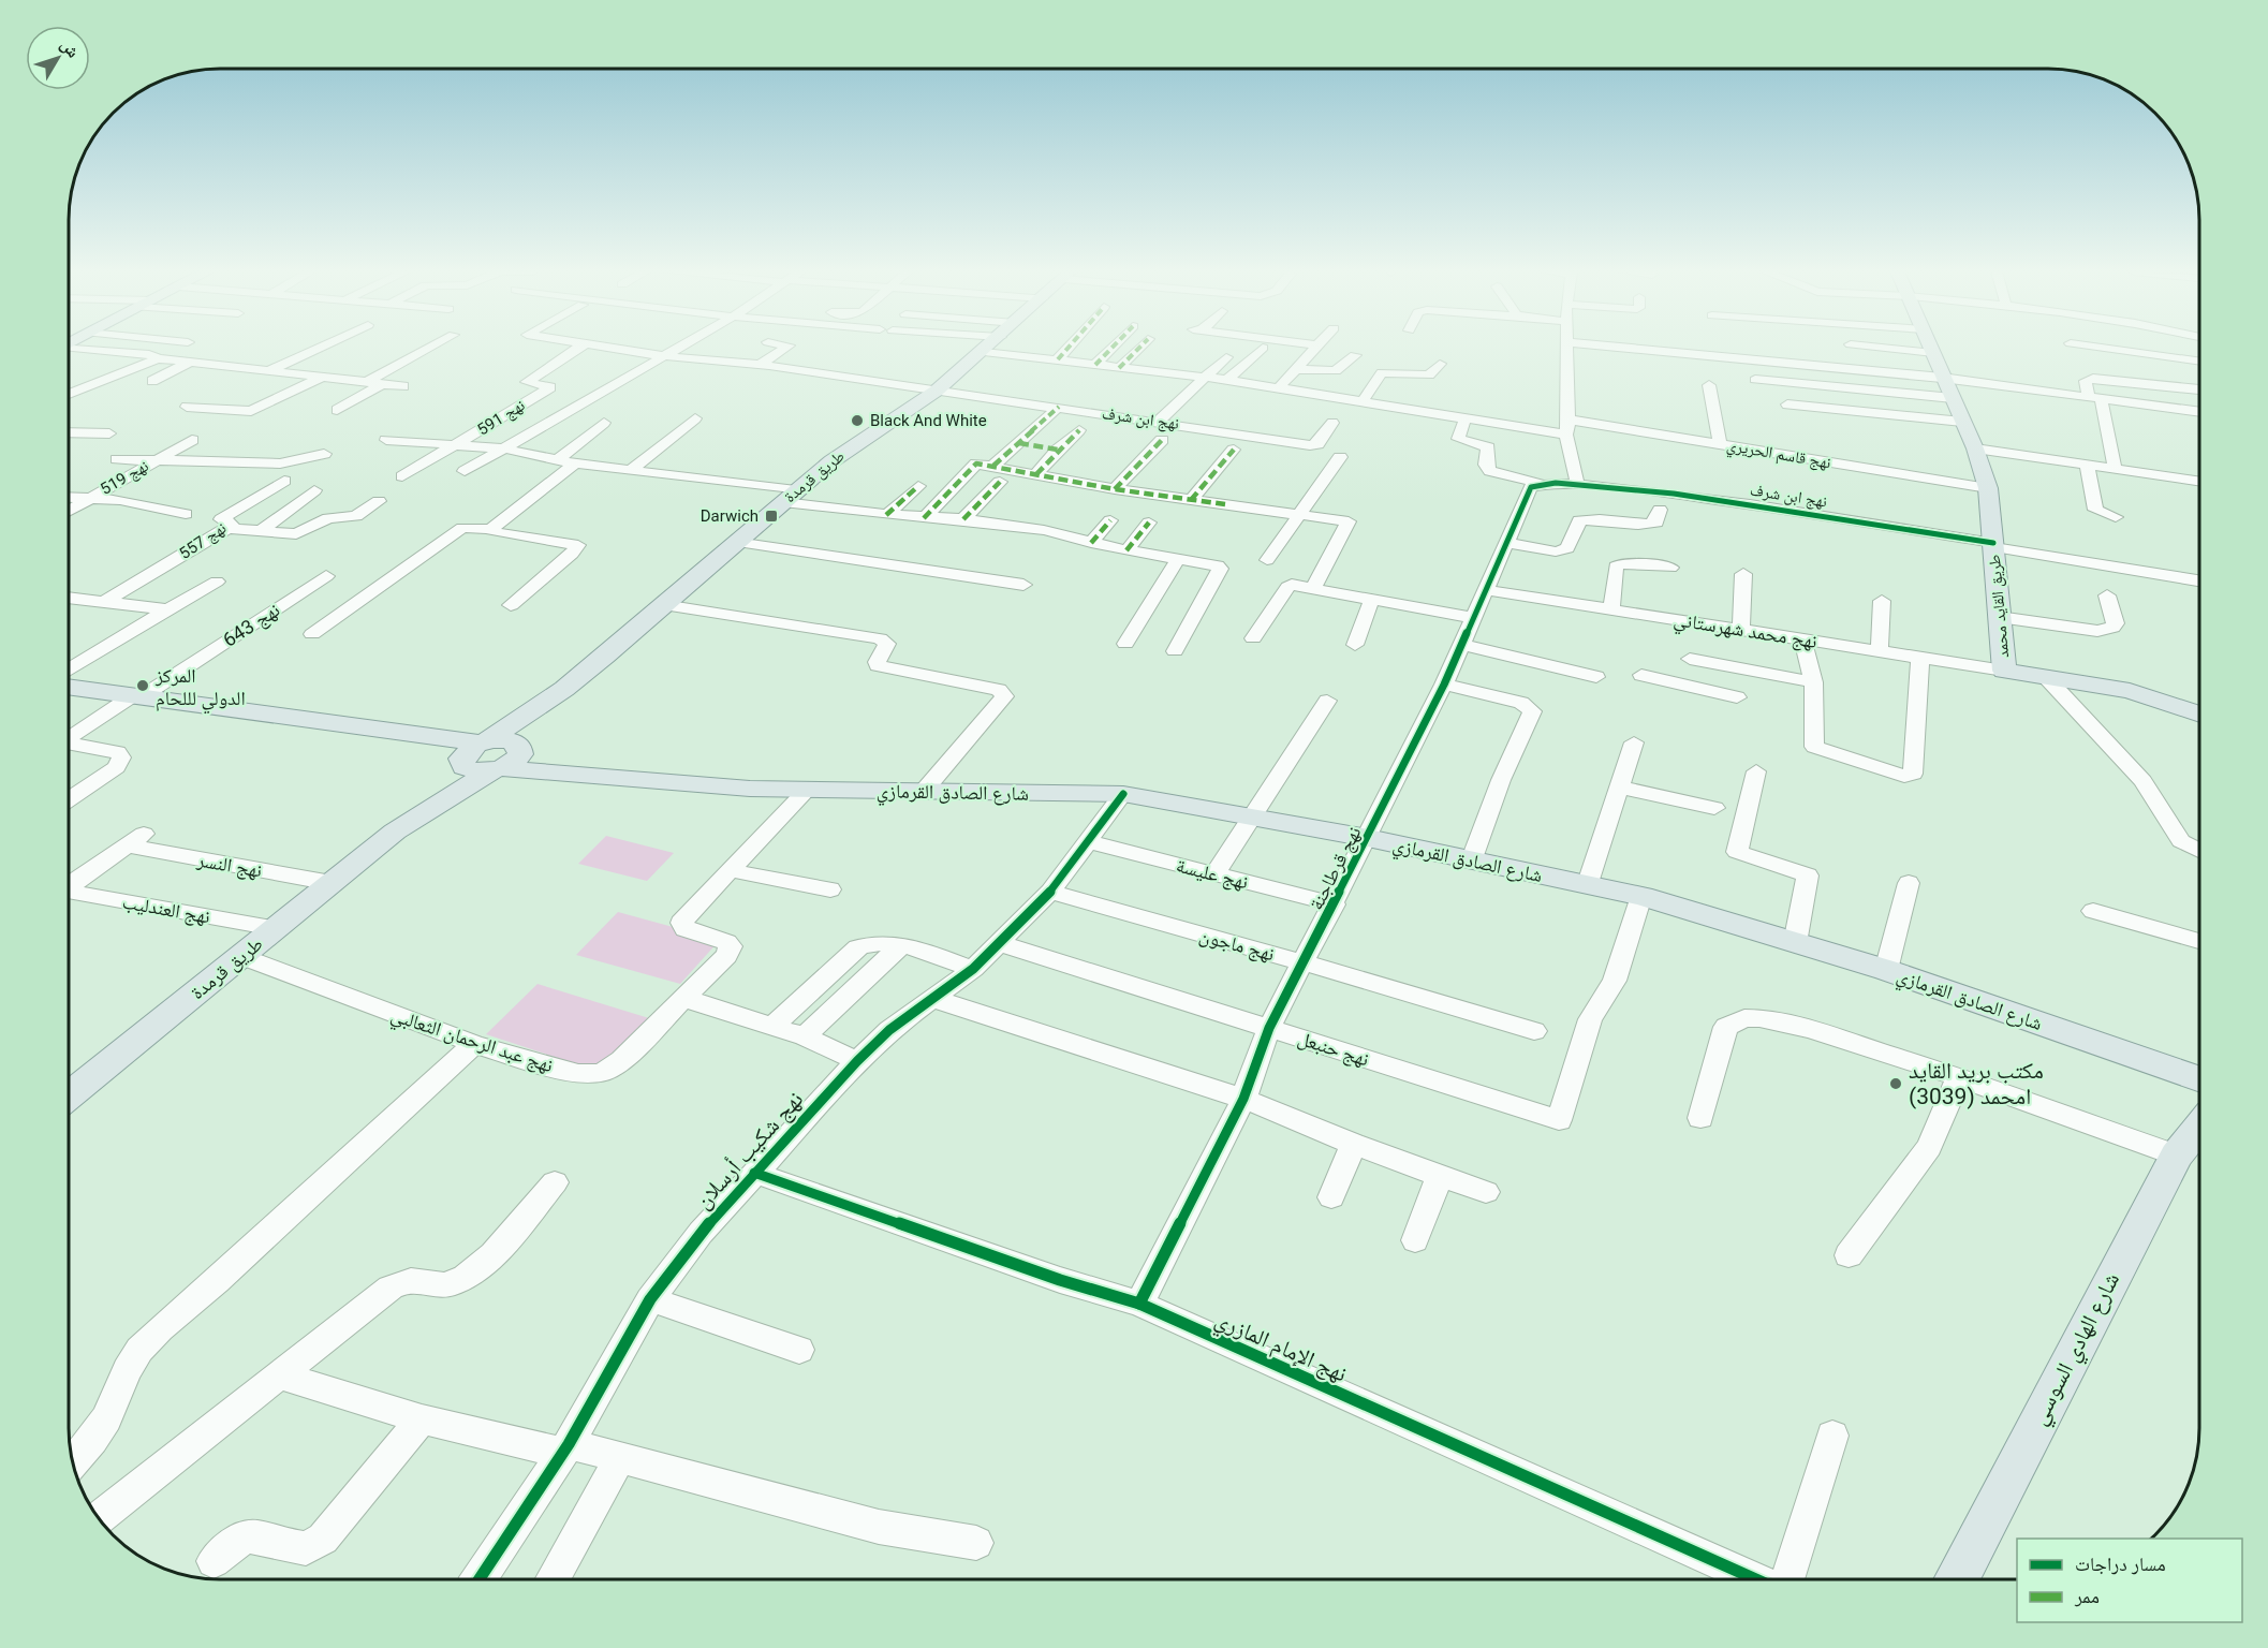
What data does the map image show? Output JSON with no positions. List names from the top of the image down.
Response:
{
  "streets": {
    "main road": [
      "طريق قرمدة",
      "طريق القايد محمد",
      "شارع الصادق القرمازي",
      "شارع الهادي السوسي"
    ],
    "street": [
      "نهج 591",
      "نهج ابن شرف",
      "نهج قاسم الحريري",
      "نهج 519",
      "نهج 557",
      "نهج 643",
      "نهج محمد شهرستاني",
      "نهج النسر",
      "نهج قرطاجنة",
      "نهج عليسة",
      "نهج العندليب",
      "نهج ماجون",
      "نهج عبد الرحمان الثعالبي",
      "نهج حنبعل",
      "نهج شكيب أرسلان",
      "نهج الإمام المازري"
    ]
  },
  "crossings": [
    ["نهج ابن شرف", "طريق قرمدة"],
    ["نهج ابن شرف", "طريق القايد محمد"],
    ["نهج قاسم الحريري", "طريق القايد محمد"],
    ["طريق قرمدة", "شارع الصادق القرمازي"],
    ["طريق قرمدة", "نهج النسر"],
    ["طريق قرمدة", "نهج العندليب"],
    ["طريق قرمدة", "نهج عبد الرحمان الثعالبي"],
    ["طريق القايد محمد", "نهج محمد شهرستاني"],
    ["نهج محمد شهرستاني", "نهج قرطاجنة"],
    ["شارع الصادق القرمازي", "نهج قرطاجنة"],
    ["شارع الصادق القرمازي", "نهج حنبعل"],
    ["شارع الصادق القرمازي", "نهج شكيب أرسلان"],
    ["نهج قرطاجنة", "نهج عليسة"],
    ["نهج قرطاجنة", "نهج ماجون"],
    ["نهج قرطاجنة", "نهج حنبعل"],
    ["نهج قرطاجنة", "نهج الإمام المازري"],
    ["نهج عليسة", "نهج شكيب أرسلان"],
    ["نهج ماجون", "نهج شكيب أرسلان"],
    ["نهج حنبعل", "نهج شكيب أرسلان"],
    ["نهج شكيب أرسلان", "نهج الإمام المازري"]
  ],
  "places": {
    "other": ["Black And White", "المركز الدولي لللحام", "مكتب بريد القايد امحمد (3039)"],
    "transit": ["Darwich"]
  },
  "legend": ["مسار دراجات", "ممر"],
  "north": "top right"
}
